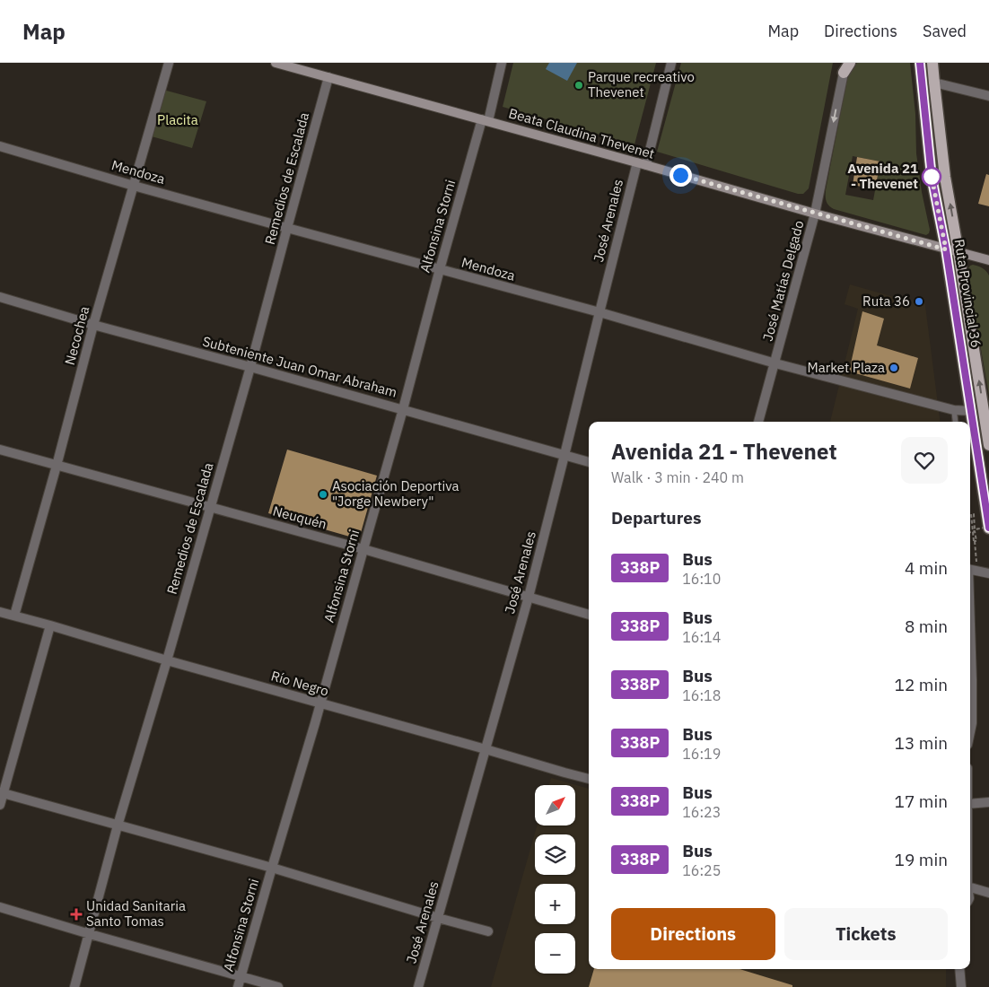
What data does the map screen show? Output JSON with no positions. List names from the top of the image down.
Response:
{
  "streets": {
    "main road": ["Beata Claudina Thevenet", "Ruta Provincial 36"],
    "street": [
      "Mendoza",
      "Remedios de Escalada",
      "José Arenales",
      "Alfonsina Storni",
      "José Matías Delgado",
      "Necochea",
      "Subteniente Juan Omar Abraham",
      "Neuquén",
      "Río Negro"
    ]
  },
  "crossings": [
    ["Beata Claudina Thevenet", "Remedios de Escalada"],
    ["Beata Claudina Thevenet", "José Arenales"],
    ["Beata Claudina Thevenet", "Alfonsina Storni"],
    ["Beata Claudina Thevenet", "José Matías Delgado"],
    ["Beata Claudina Thevenet", "Ruta Provincial 36"],
    ["Mendoza", "Remedios de Escalada"],
    ["Mendoza", "José Arenales"],
    ["Mendoza", "Alfonsina Storni"],
    ["Mendoza", "José Matías Delgado"],
    ["Mendoza", "Ruta Provincial 36"],
    ["Mendoza", "Necochea"],
    ["Remedios de Escalada", "Subteniente Juan Omar Abraham"],
    ["Remedios de Escalada", "Neuquén"],
    ["Remedios de Escalada", "Río Negro"],
    ["José Arenales", "Subteniente Juan Omar Abraham"],
    ["José Arenales", "Neuquén"],
    ["José Arenales", "Río Negro"],
    ["Alfonsina Storni", "Subteniente Juan Omar Abraham"],
    ["Alfonsina Storni", "Neuquén"],
    ["Alfonsina Storni", "Río Negro"],
    ["Necochea", "Subteniente Juan Omar Abraham"],
    ["Necochea", "Neuquén"],
    ["Necochea", "Río Negro"]
  ],
  "one_way": ["José Matías Delgado"],
  "parks": ["Placita"],
  "places": {
    "other": [
      "Parque recreativo Thevenet",
      "Avenida 21 - Thevenet",
      "Ruta 36",
      "Market Plaza",
      "Asociación Deportiva \"Jorge Newbery\""
    ],
    "health": ["Unidad Sanitaria Santo Tomas"]
  },
  "lines": ["bus line 338P"],
  "north": "top right",
  "page": {
    "header": "Map",
    "nav": ["Map", "Directions", "Saved"],
    "heading": [
      ["Avenida 21 - Thevenet", "Walk · 3 min · 240 m"],
      "Departures"
    ],
    "list": [
      {
        "mark": "338P",
        "name": "Bus",
        "note": "16:10",
        "value": "4 min"
      },
      {
        "mark": "338P",
        "name": "Bus",
        "note": "16:14",
        "value": "8 min"
      },
      {
        "mark": "338P",
        "name": "Bus",
        "note": "16:18",
        "value": "12 min"
      },
      {
        "mark": "338P",
        "name": "Bus",
        "note": "16:19",
        "value": "13 min"
      },
      {
        "mark": "338P",
        "name": "Bus",
        "note": "16:23",
        "value": "17 min"
      },
      {
        "mark": "338P",
        "name": "Bus",
        "note": "16:25",
        "value": "19 min"
      }
    ],
    "map_buttons": ["+", "−"],
    "buttons": ["Directions", "Tickets"]
  }
}
